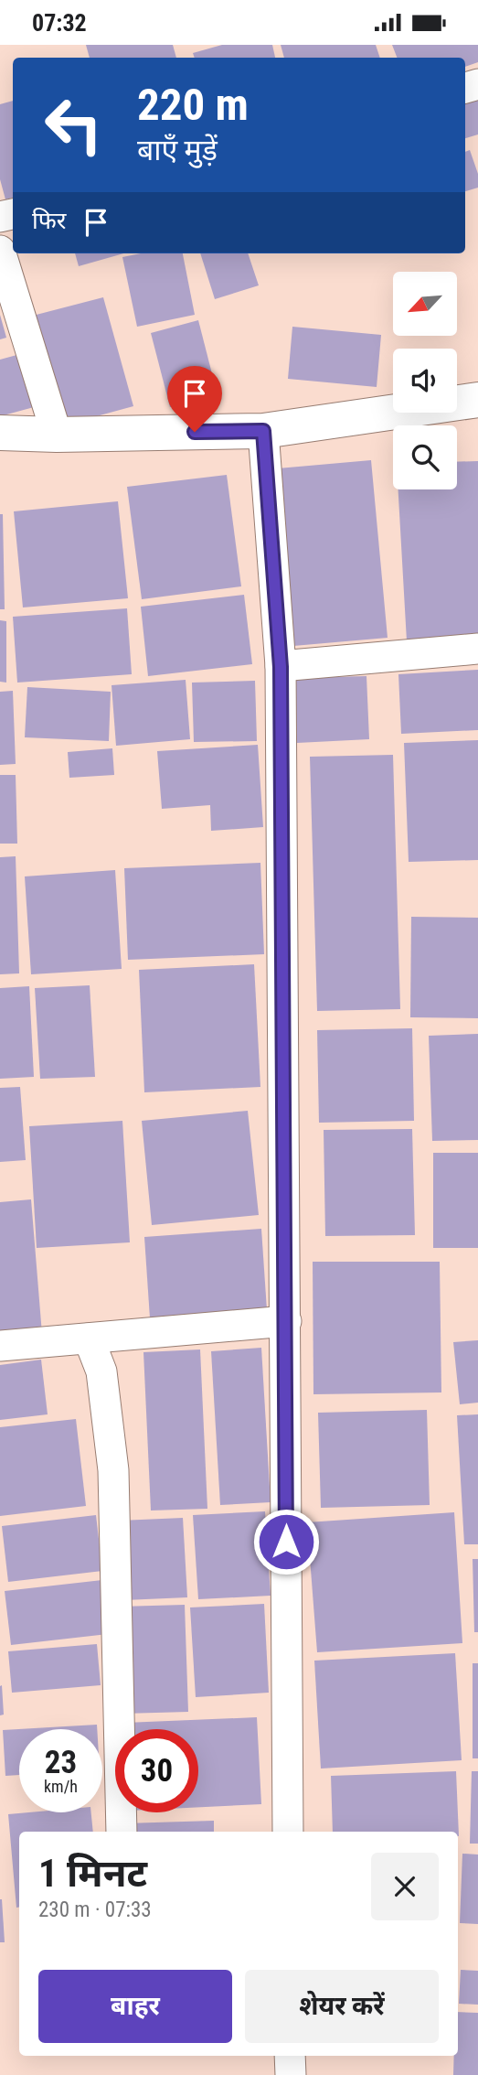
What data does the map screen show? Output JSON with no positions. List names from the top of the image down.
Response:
{
  "north": "bottom left",
  "page": {
    "status": "07:32",
    "turn": ["220 m", "बाएँ मुड़ें"],
    "then": "फिर",
    "speed": "23 km/h",
    "limit": "30",
    "heading": ["1 मिनट", "230 m · 07:33"],
    "buttons": ["बाहर", "शेयर करें"]
  }
}
